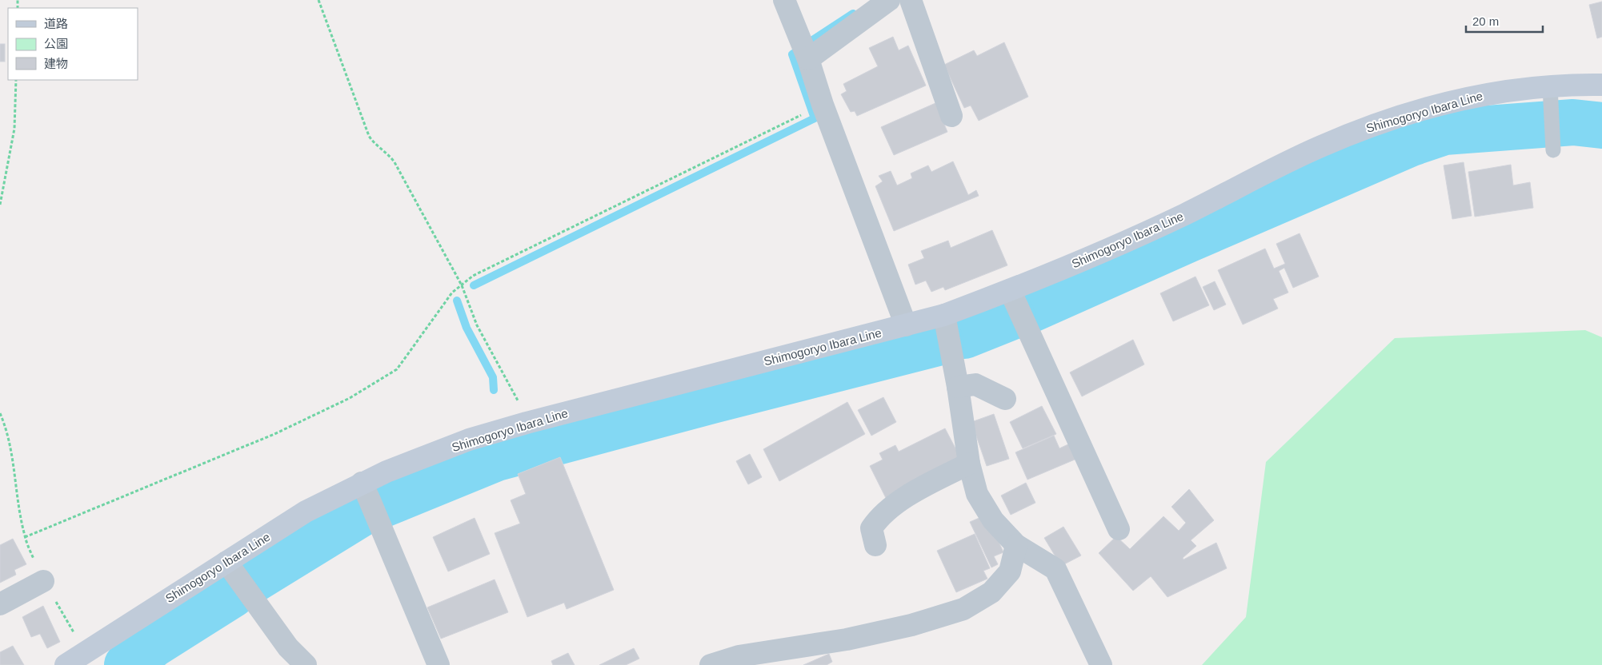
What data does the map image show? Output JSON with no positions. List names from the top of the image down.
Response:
{
  "streets": {
    "main road": ["Shimogoryo Ibara Line"]
  },
  "legend": ["道路", "公園", "建物"],
  "scale_bar": "20 m"
}
